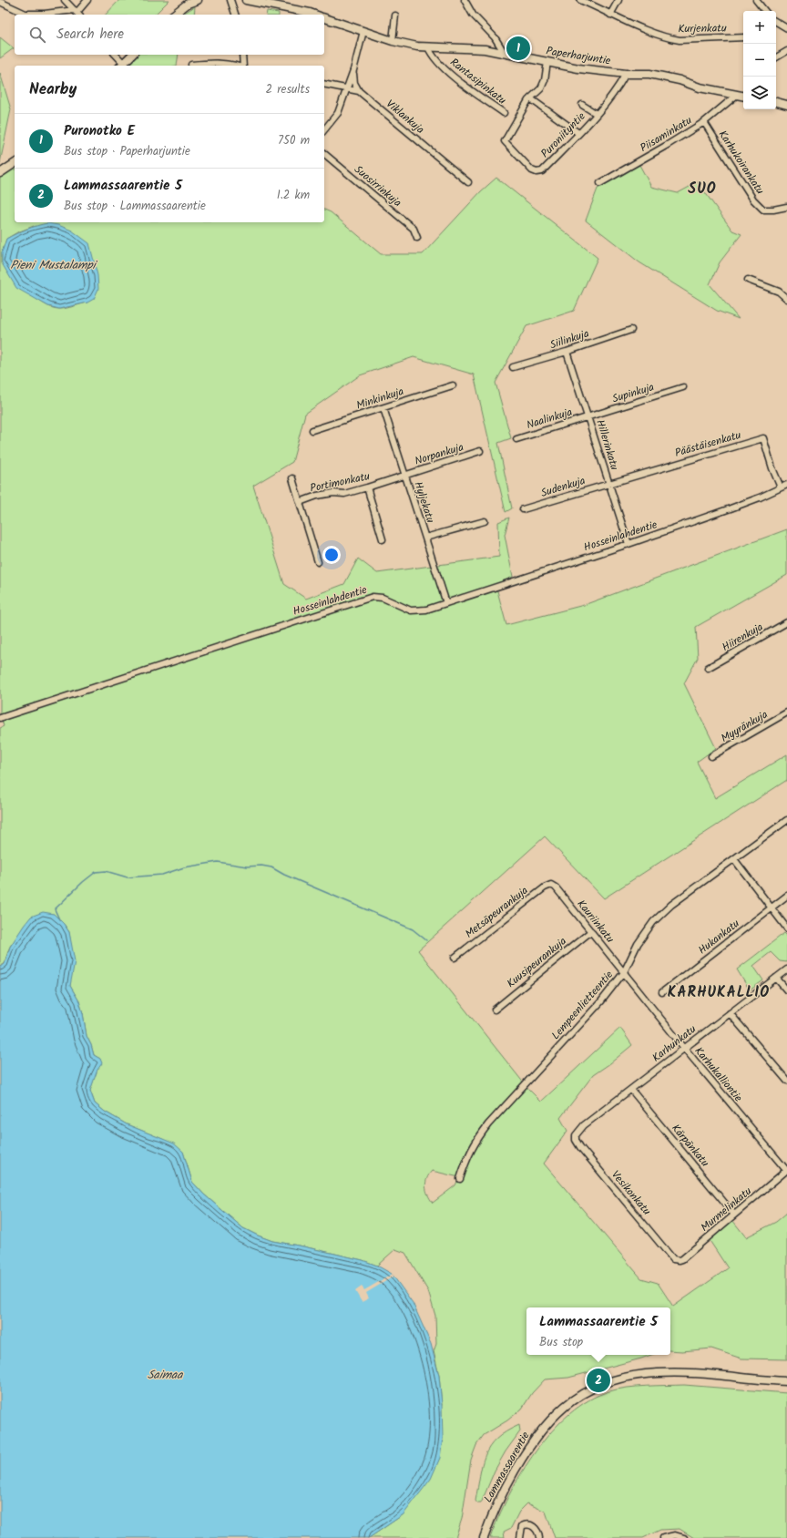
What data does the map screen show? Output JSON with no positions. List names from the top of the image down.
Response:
{
  "streets": {
    "street": [
      "Kurjenkatu",
      "Paperharjuntie",
      "Rantasipinkatu",
      "Viklankuja",
      "Piisaminkatu",
      "Puroniityntie",
      "Karhukoirankatu",
      "Suosirrinkuja",
      "Siilinkuja",
      "Supinkuja",
      "Minkinkuja",
      "Naalinkuja",
      "Päästäisenkatu",
      "Hillerinkatu",
      "Norpankuja",
      "Portimonkatu",
      "Sudenkuja",
      "Hyljekatu",
      "Hosseinlahdentie",
      "Hiirenkuja",
      "Myyränkuja",
      "Metsäpeurankuja",
      "Kauriinkatu",
      "Hukankatu",
      "Kuusipeurankuja",
      "Lempeenlietteentie",
      "Karhunkatu",
      "Karhukalliontie",
      "Kärpänkatu",
      "Vesikonkatu",
      "Murmelinkatu",
      "Lammassaarentie"
    ]
  },
  "crossings": [
    ["Paperharjuntie", "Rantasipinkatu"],
    ["Paperharjuntie", "Piisaminkatu"],
    ["Paperharjuntie", "Puroniityntie"],
    ["Piisaminkatu", "Karhukoirankatu"],
    ["Siilinkuja", "Hillerinkatu"],
    ["Supinkuja", "Naalinkuja"],
    ["Supinkuja", "Hillerinkatu"],
    ["Minkinkuja", "Hyljekatu"],
    ["Naalinkuja", "Hillerinkatu"],
    ["Päästäisenkatu", "Hillerinkatu"],
    ["Päästäisenkatu", "Sudenkuja"],
    ["Päästäisenkatu", "Hosseinlahdentie"],
    ["Hillerinkatu", "Sudenkuja"],
    ["Hillerinkatu", "Hosseinlahdentie"],
    ["Norpankuja", "Portimonkatu"],
    ["Norpankuja", "Hyljekatu"],
    ["Portimonkatu", "Hyljekatu"],
    ["Hyljekatu", "Hosseinlahdentie"],
    ["Metsäpeurankuja", "Kauriinkatu"],
    ["Kauriinkatu", "Kuusipeurankuja"],
    ["Kauriinkatu", "Lempeenlietteentie"],
    ["Kauriinkatu", "Karhukalliontie"],
    ["Lempeenlietteentie", "Karhukalliontie"],
    ["Karhunkatu", "Karhukalliontie"],
    ["Karhunkatu", "Kärpänkatu"],
    ["Karhunkatu", "Vesikonkatu"],
    ["Karhukalliontie", "Murmelinkatu"],
    ["Kärpänkatu", "Murmelinkatu"],
    ["Vesikonkatu", "Murmelinkatu"]
  ],
  "districts": ["SUO", "KARHUKALLIO"],
  "water": ["Pieni Mustalampi", "Saimaa"],
  "page": {
    "map_buttons": ["+", "−"],
    "search": "Search here",
    "pins": ["1", "2"],
    "heading": ["Nearby", "2 results"],
    "list": [
      {
        "mark": "1",
        "name": "Puronotko E",
        "note": "Bus stop · Paperharjuntie",
        "value": "750 m"
      },
      {
        "mark": "2",
        "name": "Lammassaarentie 5",
        "note": "Bus stop · Lammassaarentie",
        "value": "1.2 km"
      }
    ],
    "popup": ["Lammassaarentie 5", "Bus stop"]
  }
}
